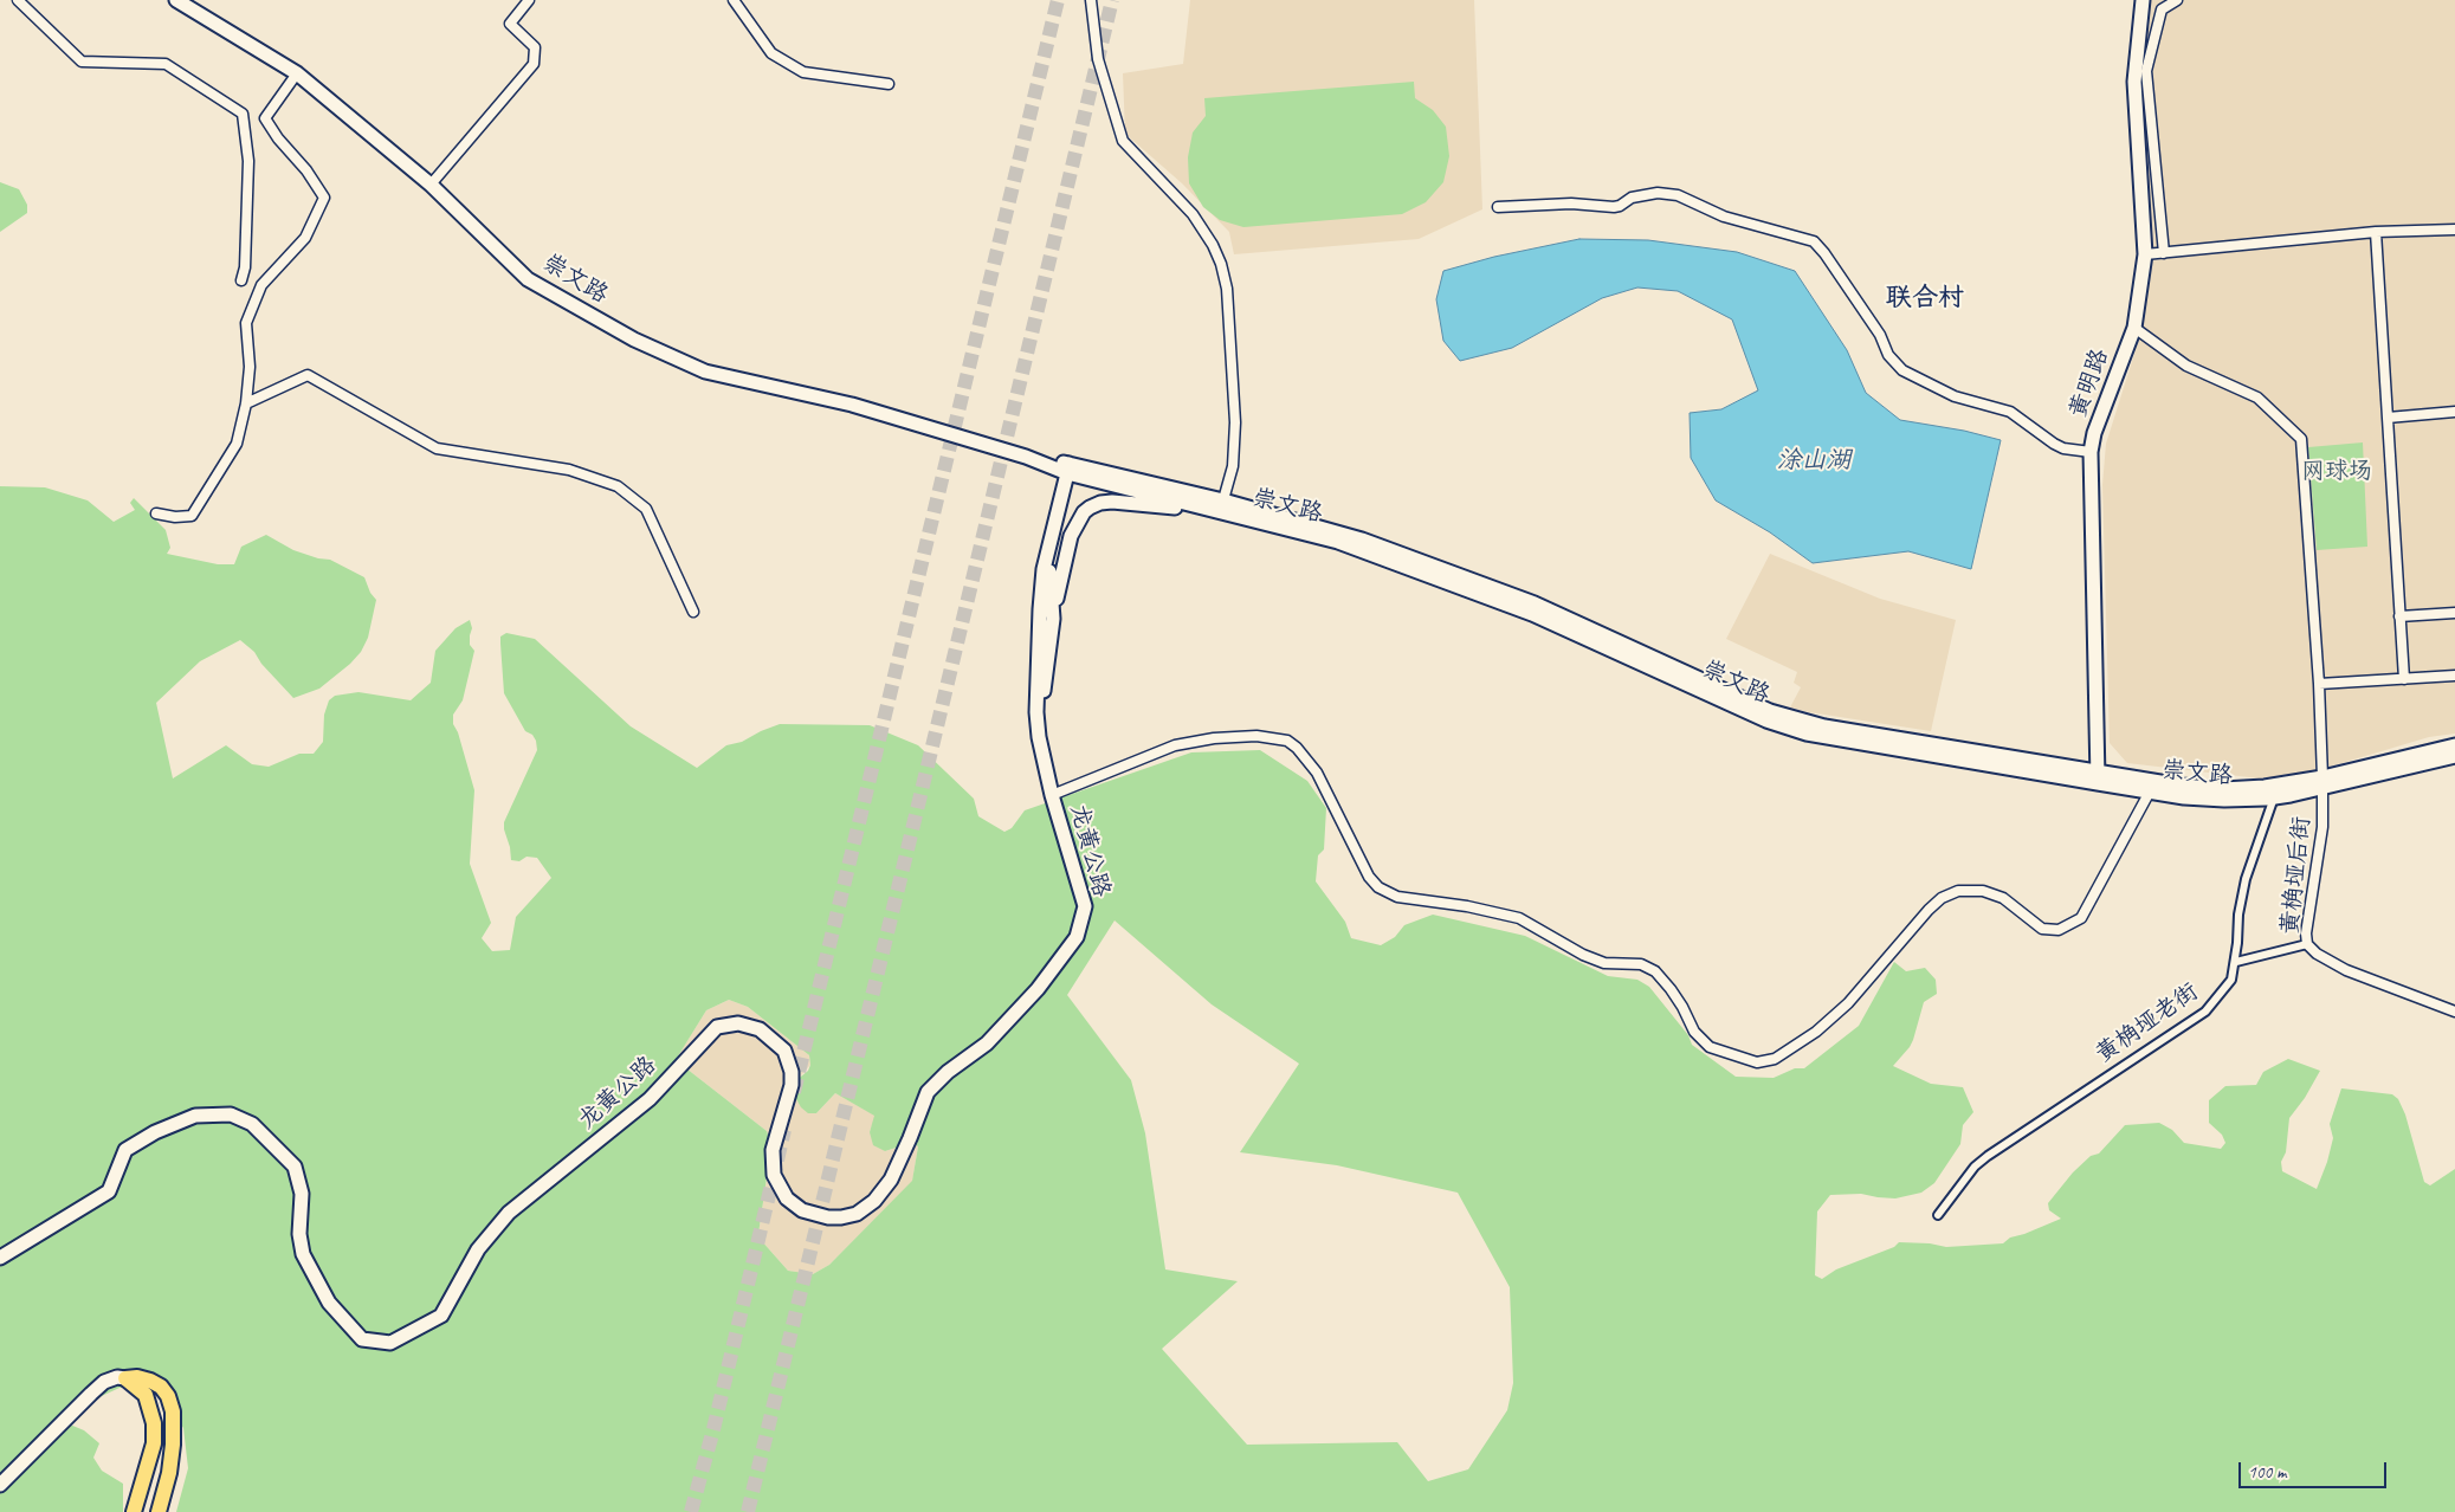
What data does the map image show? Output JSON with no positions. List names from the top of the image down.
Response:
{
  "streets": {
    "main road": ["崇文路", "黄明路", "龙黄公路"],
    "street": ["黄桷垭后街", "黄桷垭老街"]
  },
  "crossings": [
    ["崇文路", "黄明路"],
    ["崇文路", "龙黄公路"],
    ["崇文路", "黄桷垭后街"],
    ["崇文路", "黄桷垭老街"],
    ["黄明路", "黄桷垭后街"]
  ],
  "districts": ["联合村"],
  "water": ["涂山湖"],
  "parks": ["网球场"],
  "scale_bar": "100 m"
}
